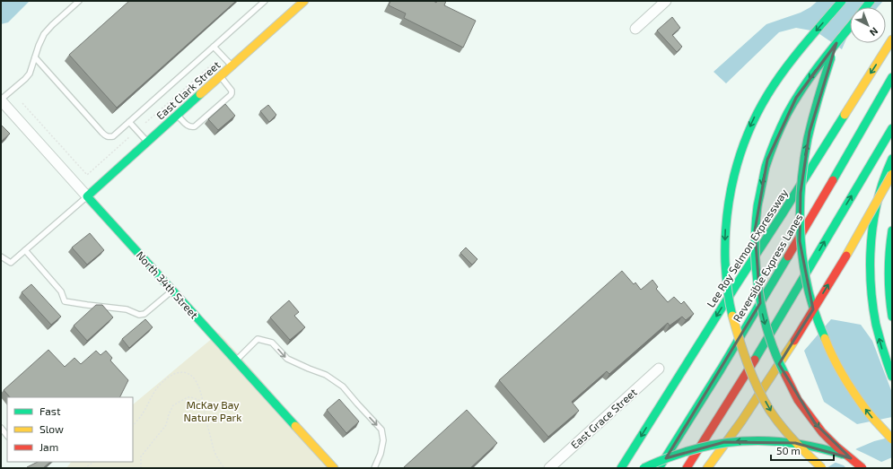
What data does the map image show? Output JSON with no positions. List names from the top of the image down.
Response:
{
  "streets": {
    "main road": [
      "East Clark Street",
      "Lee Roy Selmon Expressway",
      "Reversible Express Lanes",
      "North 34th Street"
    ],
    "street": ["East Grace Street"]
  },
  "crossings": [
    ["East Clark Street", "North 34th Street"]
  ],
  "parks": ["McKay Bay Nature Park"],
  "legend": ["Fast", "Slow", "Jam"],
  "scale_bar": "50 m",
  "north": "bottom right"
}
